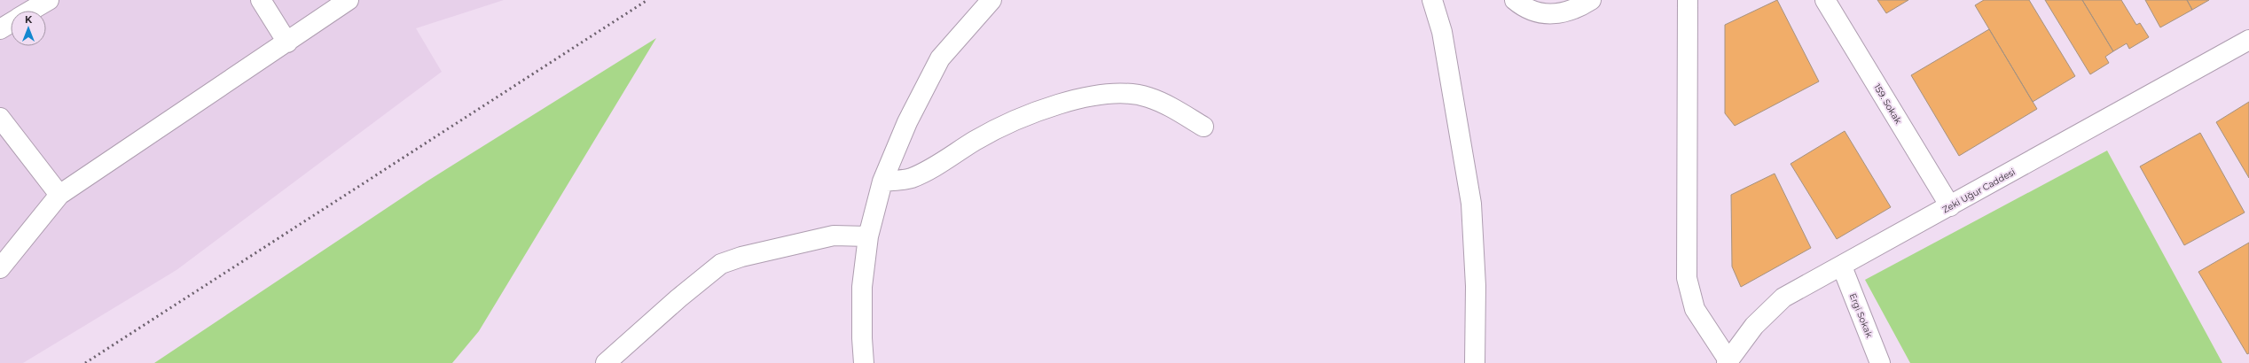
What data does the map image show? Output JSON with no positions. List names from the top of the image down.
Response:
{
  "streets": {
    "street": ["159. Sokak", "Zeki Uğur Caddesi", "Ergi Sokak"]
  },
  "crossings": [
    ["159. Sokak", "Zeki Uğur Caddesi"],
    ["Zeki Uğur Caddesi", "Ergi Sokak"]
  ],
  "north": "top"
}
